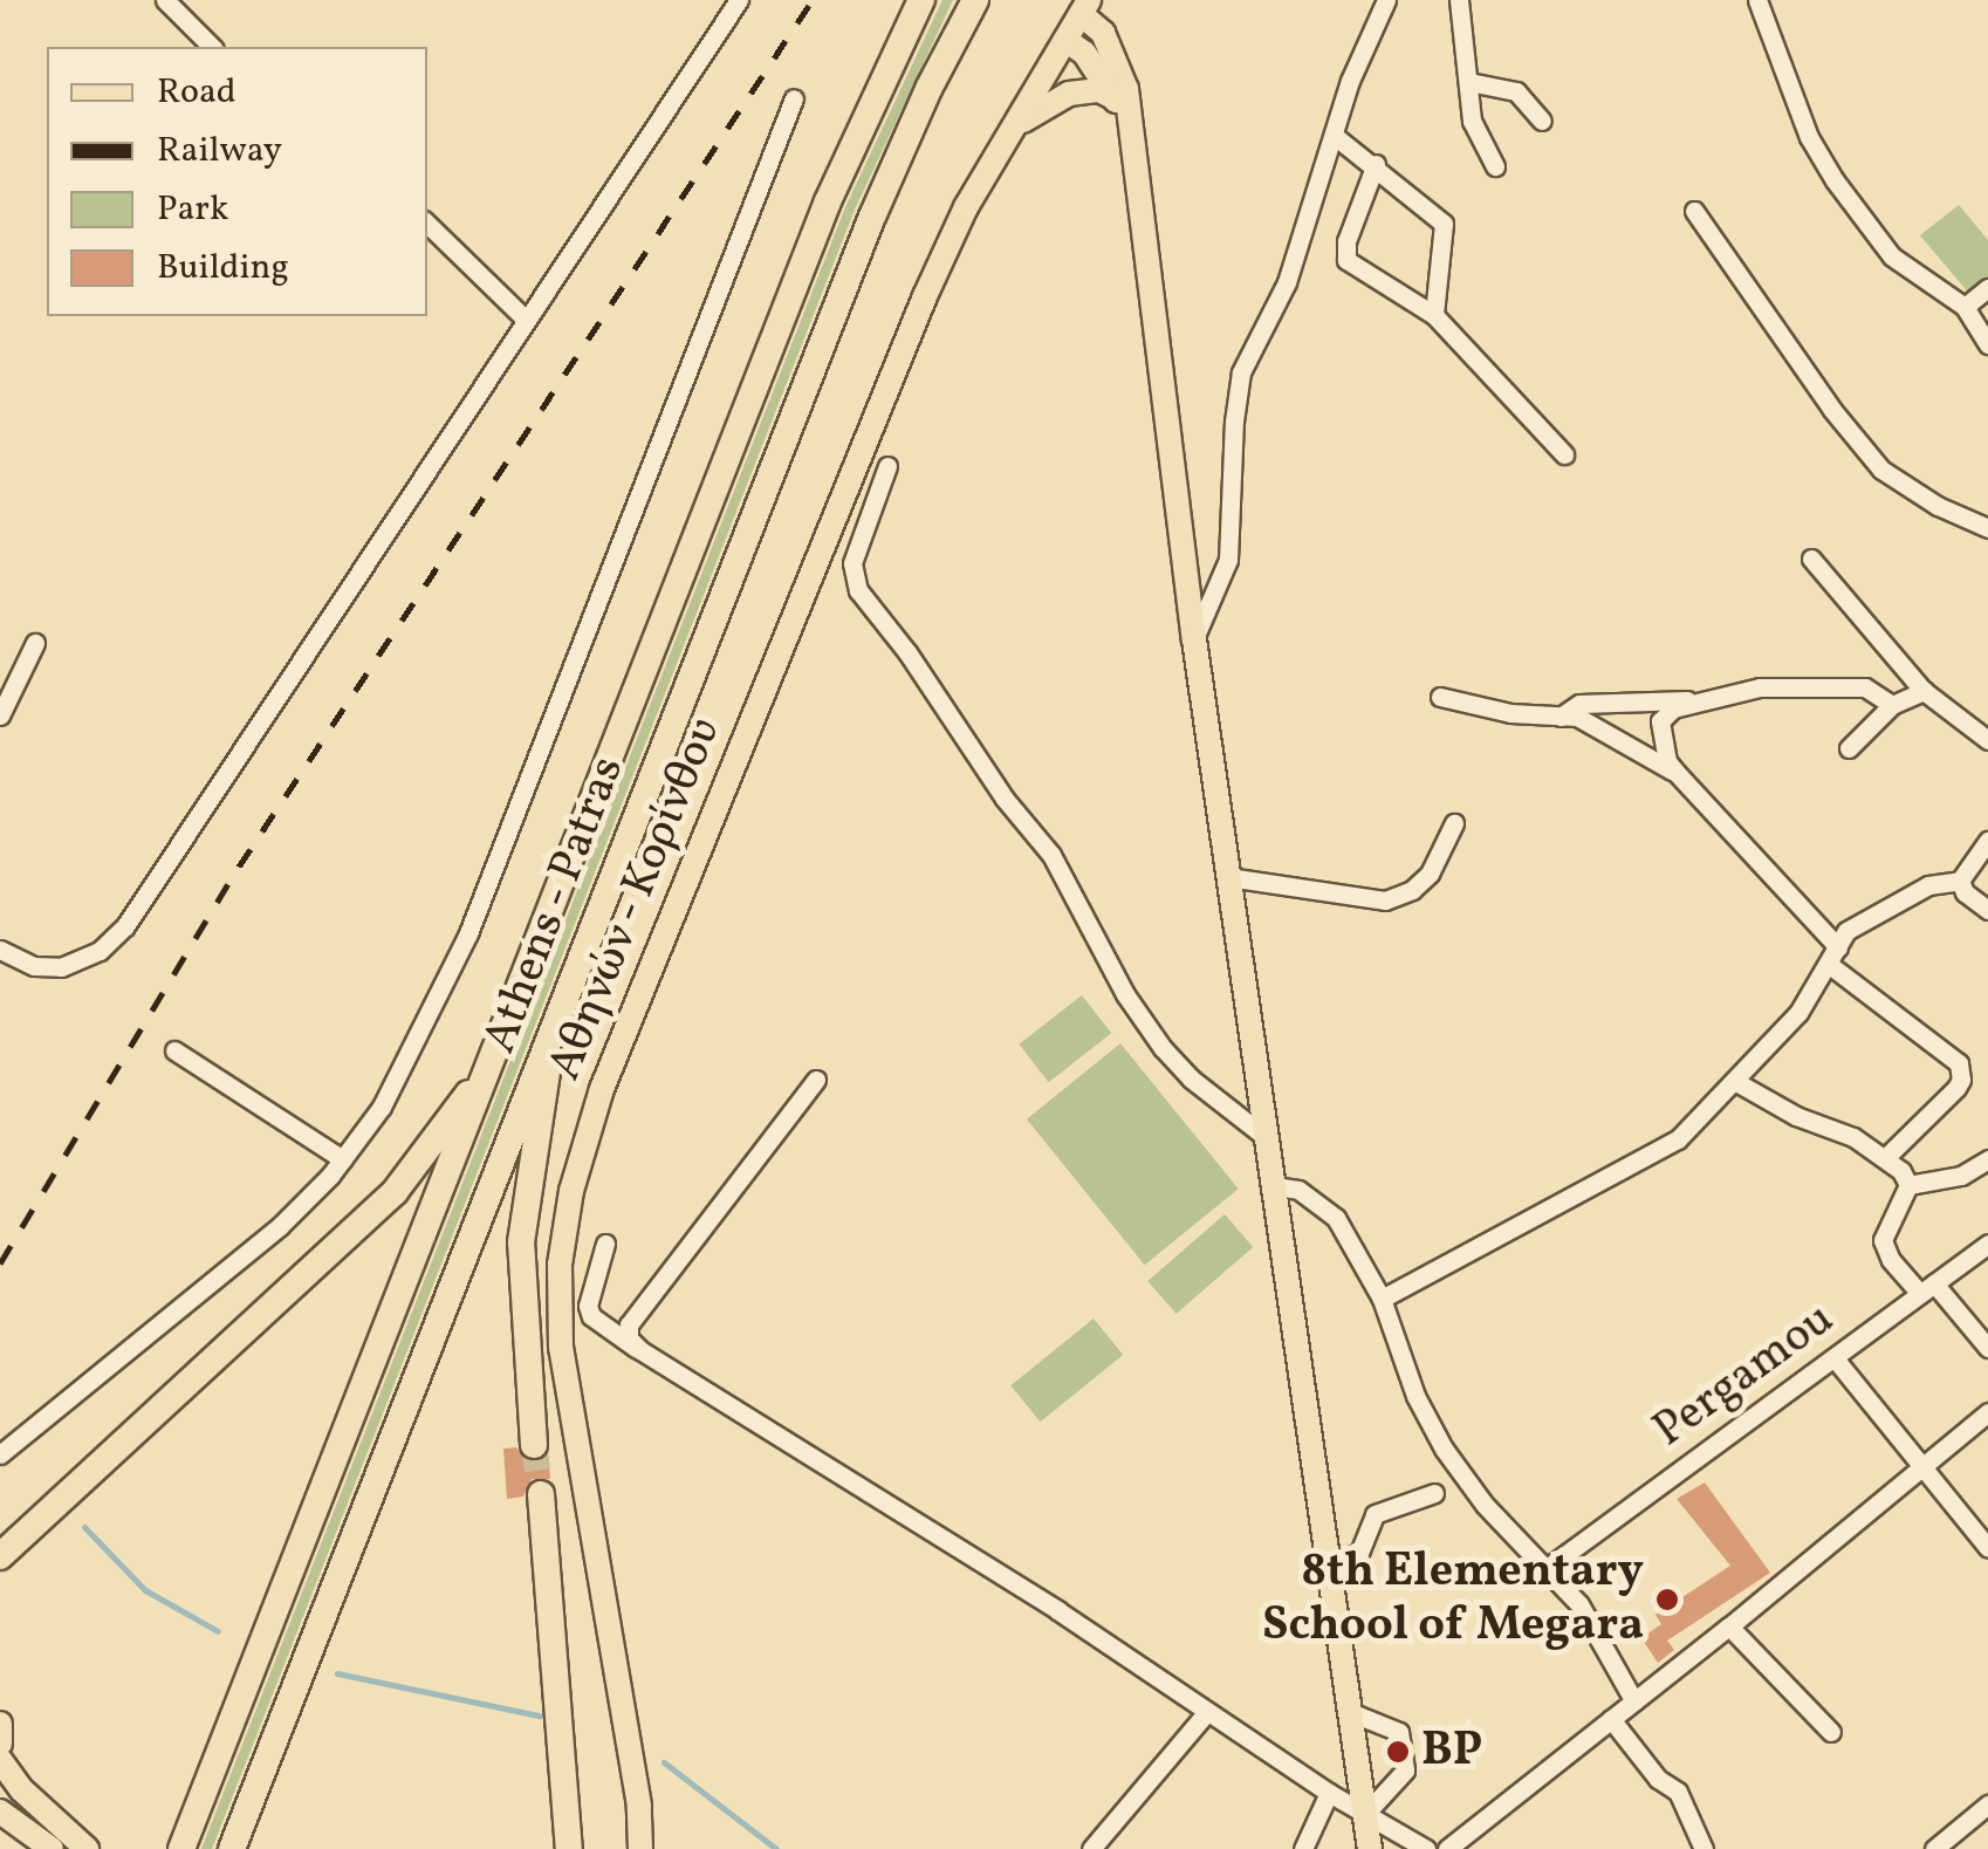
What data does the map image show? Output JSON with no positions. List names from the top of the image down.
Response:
{
  "streets": {
    "highway": ["Athens - Patras"],
    "main road": ["Αθηνών - Κορίνθου"],
    "street": ["Pergamou"]
  },
  "places": ["8th Elementary School of Megara", "BP"],
  "legend": [
    "Road",
    "Railway",
    "Park",
    "Building"
  ]
}
